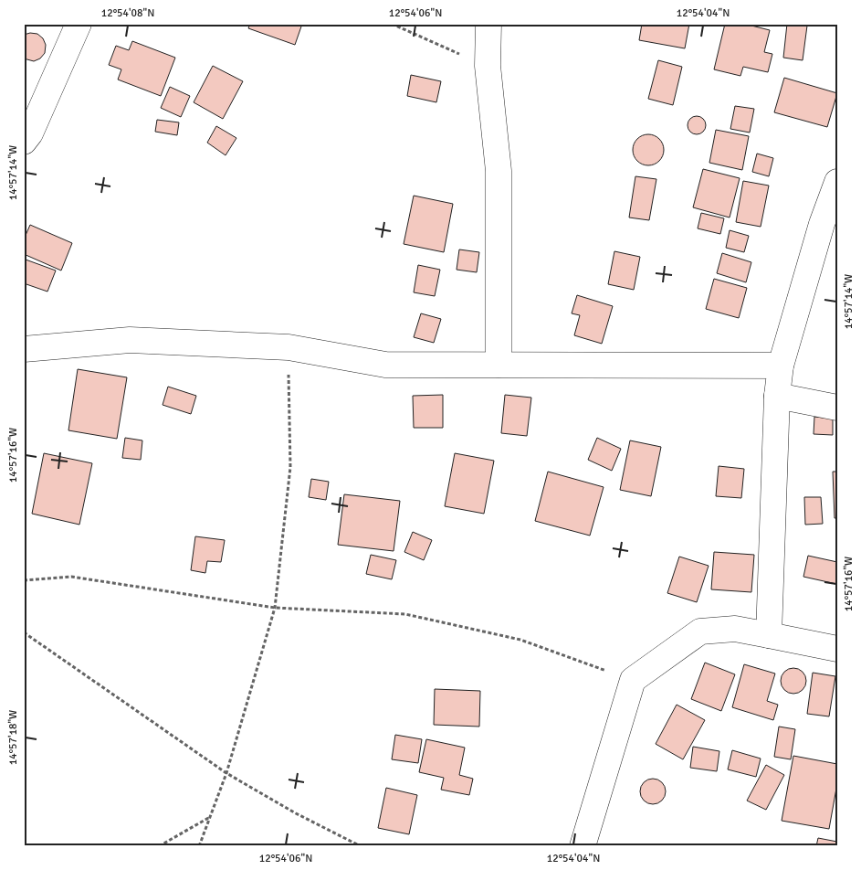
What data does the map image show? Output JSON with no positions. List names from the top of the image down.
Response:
{
  "coordinates": [
    "12°54'08\"N",
    "12°54'06\"N",
    "12°54'04\"N",
    "14°57'14\"W",
    "14°57'16\"W",
    "14°57'18\"W"
  ]
}
